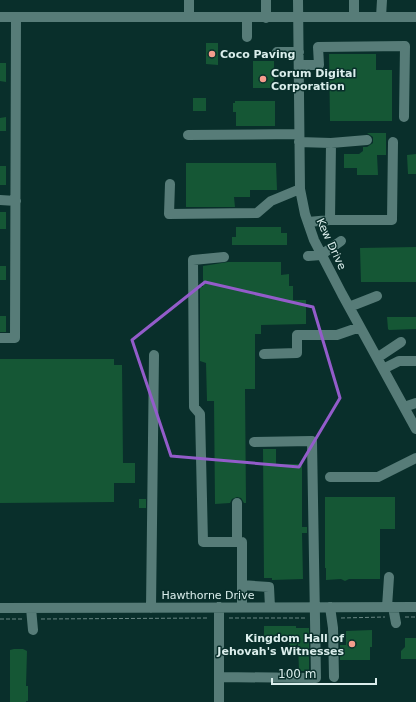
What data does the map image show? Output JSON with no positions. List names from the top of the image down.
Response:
{
  "streets": {
    "street": ["Kew Drive", "Hawthorne Drive"]
  },
  "places": ["Coco Paving", "Corum Digital Corporation", "Kingdom Hall of Jehovah's Witnesses"],
  "scale_bar": "100 m"
}
